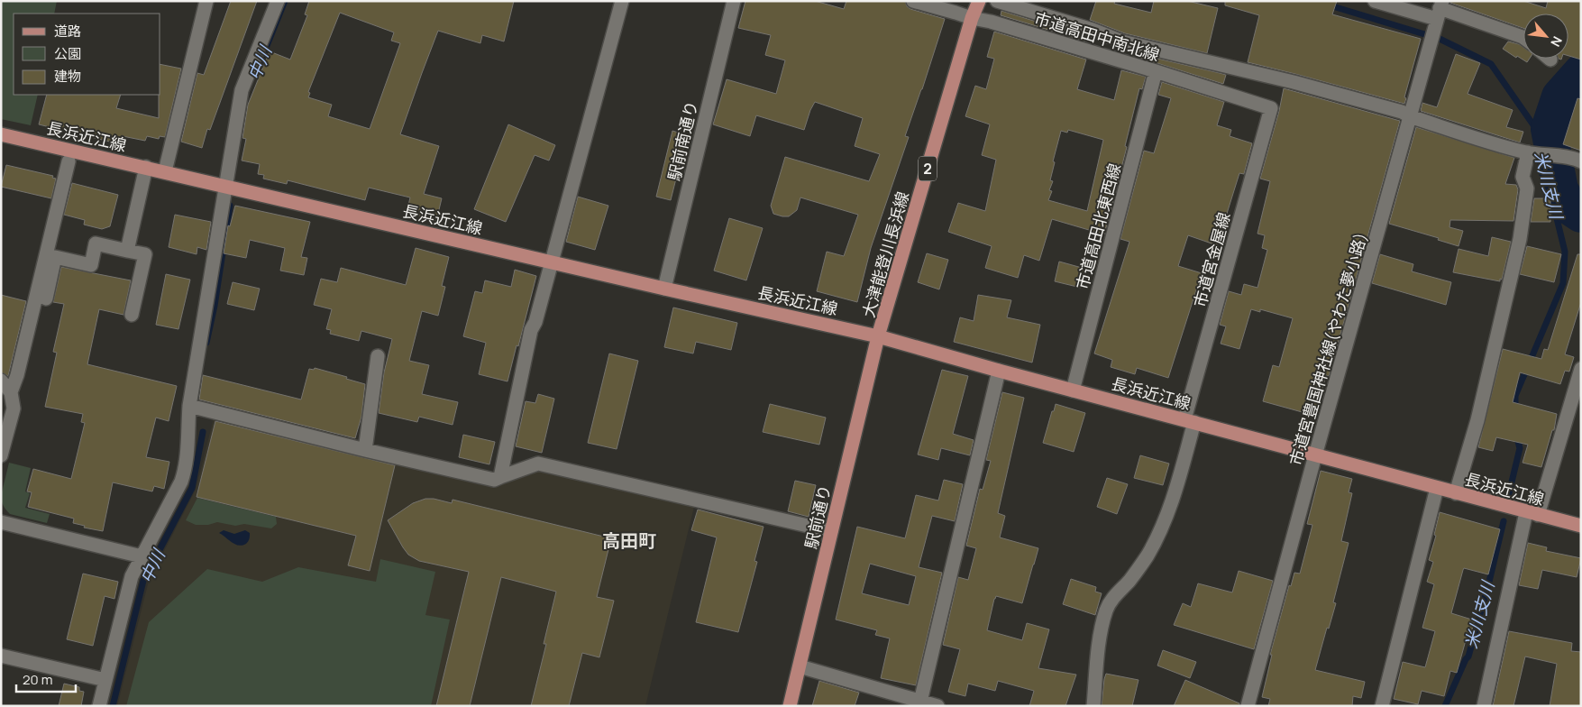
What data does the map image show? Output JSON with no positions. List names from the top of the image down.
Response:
{
  "streets": {
    "main road": [
      "長浜近江線",
      "2",
      "大津能登川長浜線",
      "駅前通り"
    ],
    "street": [
      "市道高田中南北線",
      "駅前南通り",
      "市道高田北東西線",
      "市道宮金屋線",
      "市道宮豊国神社線(やわた夢小路)"
    ]
  },
  "crossings": [
    ["市道高田中南北線", "市道高田北東西線"],
    ["市道高田中南北線", "大津能登川長浜線"],
    ["市道高田中南北線", "市道宮金屋線"],
    ["長浜近江線", "駅前南通り"],
    ["長浜近江線", "市道高田北東西線"],
    ["長浜近江線", "大津能登川長浜線"],
    ["長浜近江線", "市道宮金屋線"],
    ["長浜近江線", "市道宮豊国神社線(やわた夢小路)"],
    ["長浜近江線", "駅前通り"],
    ["大津能登川長浜線", "駅前通り"]
  ],
  "districts": ["高田町"],
  "water": ["中川", "米川支川"],
  "legend": ["道路", "公園", "建物"],
  "scale_bar": "20 m",
  "north": "bottom right"
}
